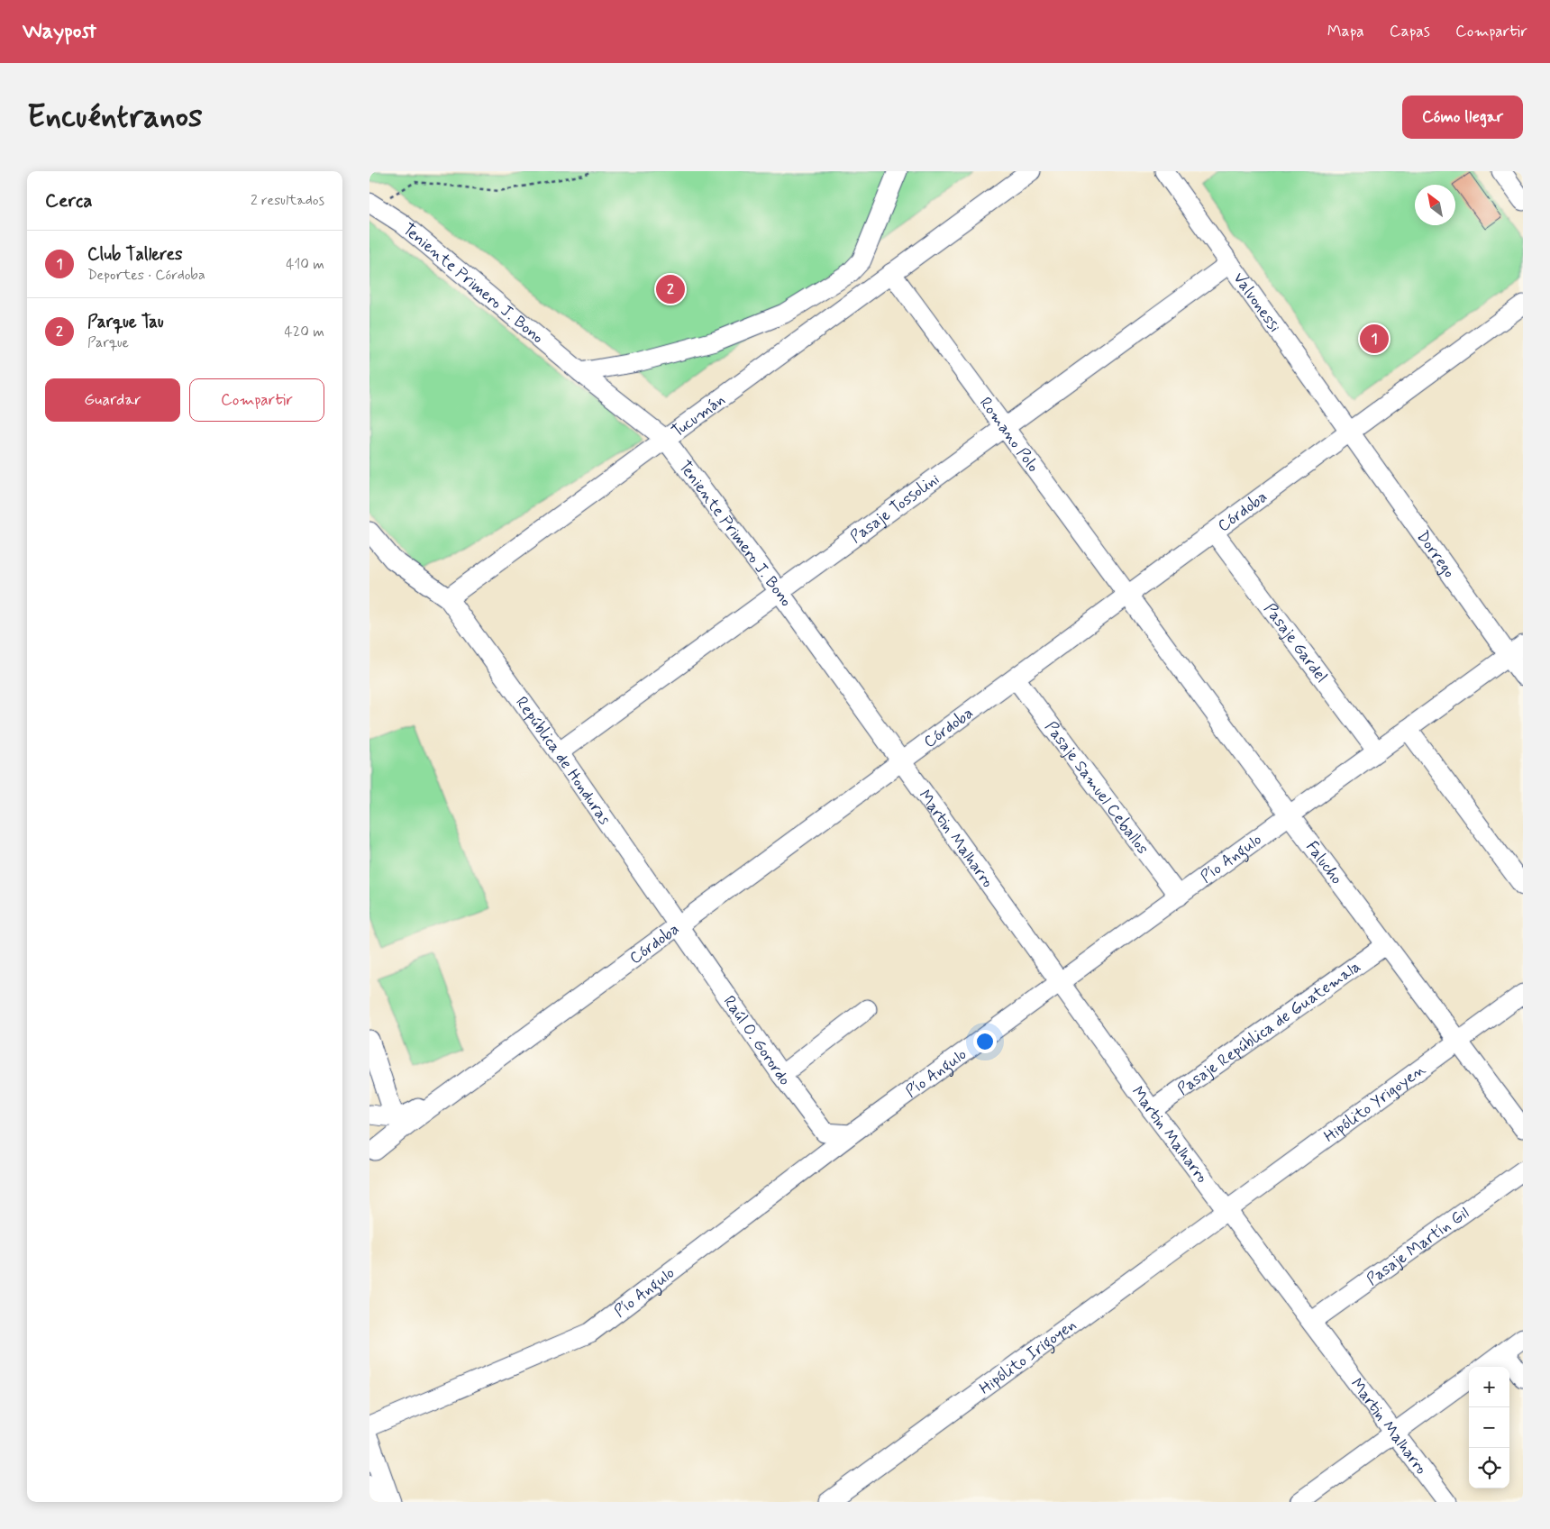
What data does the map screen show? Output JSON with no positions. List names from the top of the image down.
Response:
{
  "streets": {
    "street": [
      "Teniente Primero J. Bono",
      "Valvonessi",
      "Tucumán",
      "Romano Polo",
      "Pasaje Tossolini",
      "Córdoba",
      "Dorrego",
      "Pasaje Gardel",
      "República de Honduras",
      "Pasaje Samuel Ceballos",
      "Martin Malharro",
      "Pío Angulo",
      "Falucho",
      "Pasaje República de Guatemala",
      "Raúl O. Gorordo",
      "Hipólito Yrigoyen",
      "Pasaje Martín Gil",
      "Hipólito Irigoyen"
    ]
  },
  "crossings": [
    ["Teniente Primero J. Bono", "Tucumán"],
    ["Teniente Primero J. Bono", "Pasaje Tossolini"],
    ["Teniente Primero J. Bono", "Córdoba"],
    ["Teniente Primero J. Bono", "Martin Malharro"],
    ["Valvonessi", "Pasaje Tossolini"],
    ["Valvonessi", "Córdoba"],
    ["Valvonessi", "Dorrego"],
    ["Tucumán", "Romano Polo"],
    ["Tucumán", "República de Honduras"],
    ["Romano Polo", "Pasaje Tossolini"],
    ["Romano Polo", "Córdoba"],
    ["Romano Polo", "Falucho"],
    ["Pasaje Tossolini", "República de Honduras"],
    ["Córdoba", "Dorrego"],
    ["Córdoba", "Pasaje Gardel"],
    ["Córdoba", "República de Honduras"],
    ["Córdoba", "Pasaje Samuel Ceballos"],
    ["Córdoba", "Martin Malharro"],
    ["Córdoba", "Falucho"],
    ["Córdoba", "Raúl O. Gorordo"],
    ["Dorrego", "Pío Angulo"],
    ["Pasaje Gardel", "Pío Angulo"],
    ["República de Honduras", "Raúl O. Gorordo"],
    ["Pasaje Samuel Ceballos", "Pío Angulo"],
    ["Martin Malharro", "Pío Angulo"],
    ["Martin Malharro", "Pasaje República de Guatemala"],
    ["Martin Malharro", "Hipólito Yrigoyen"],
    ["Martin Malharro", "Pasaje Martín Gil"],
    ["Martin Malharro", "Hipólito Irigoyen"],
    ["Pío Angulo", "Falucho"],
    ["Pío Angulo", "Raúl O. Gorordo"],
    ["Falucho", "Pasaje República de Guatemala"],
    ["Falucho", "Hipólito Yrigoyen"],
    ["Hipólito Yrigoyen", "Hipólito Irigoyen"]
  ],
  "north": "top left",
  "page": {
    "header": "Waypost",
    "nav": ["Mapa", "Capas", "Compartir"],
    "buttons": [
      "Cómo llegar",
      ["Guardar", "Compartir"]
    ],
    "title": "Encuéntranos",
    "heading": ["Cerca", "2 resultados"],
    "list": [
      {
        "mark": "1",
        "name": "Club Talleres",
        "note": "Deportes · Córdoba",
        "value": "410 m"
      },
      {
        "mark": "2",
        "name": "Parque Tau",
        "note": "Parque",
        "value": "420 m"
      }
    ],
    "pins": ["2", "1"],
    "map_buttons": ["+", "−"]
  }
}
